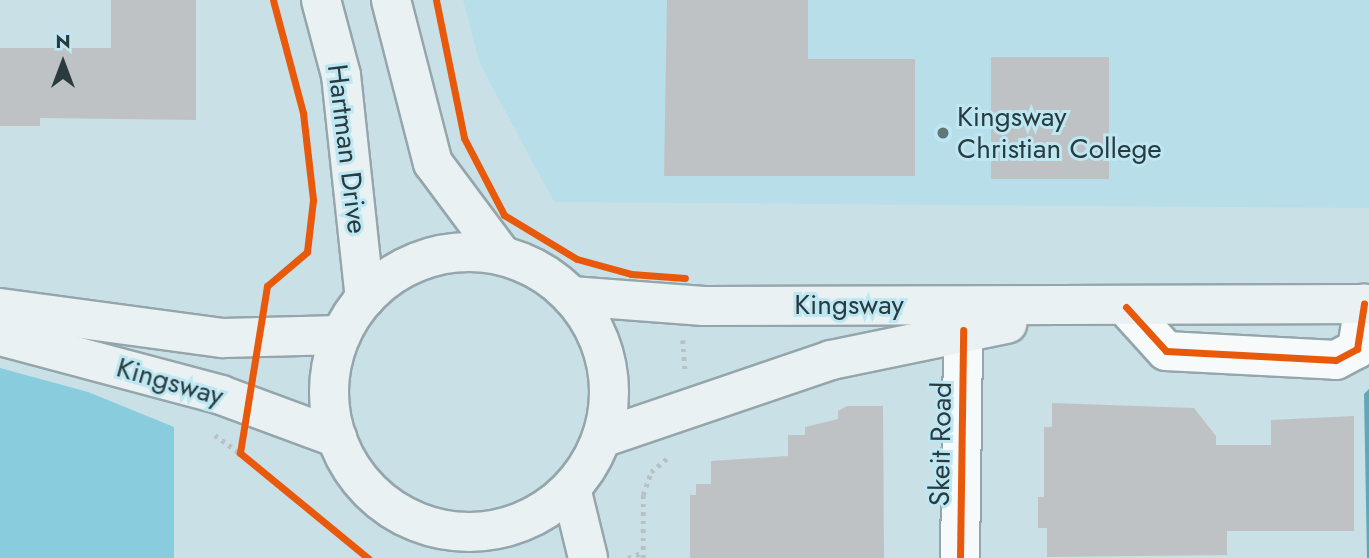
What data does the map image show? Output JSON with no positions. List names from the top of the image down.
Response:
{
  "streets": {
    "main road": ["Hartman Drive", "Kingsway"],
    "street": ["Skeit Road"]
  },
  "crossings": [
    ["Kingsway", "Skeit Road"]
  ],
  "places": ["Kingsway Christian College"],
  "north": "top"
}
